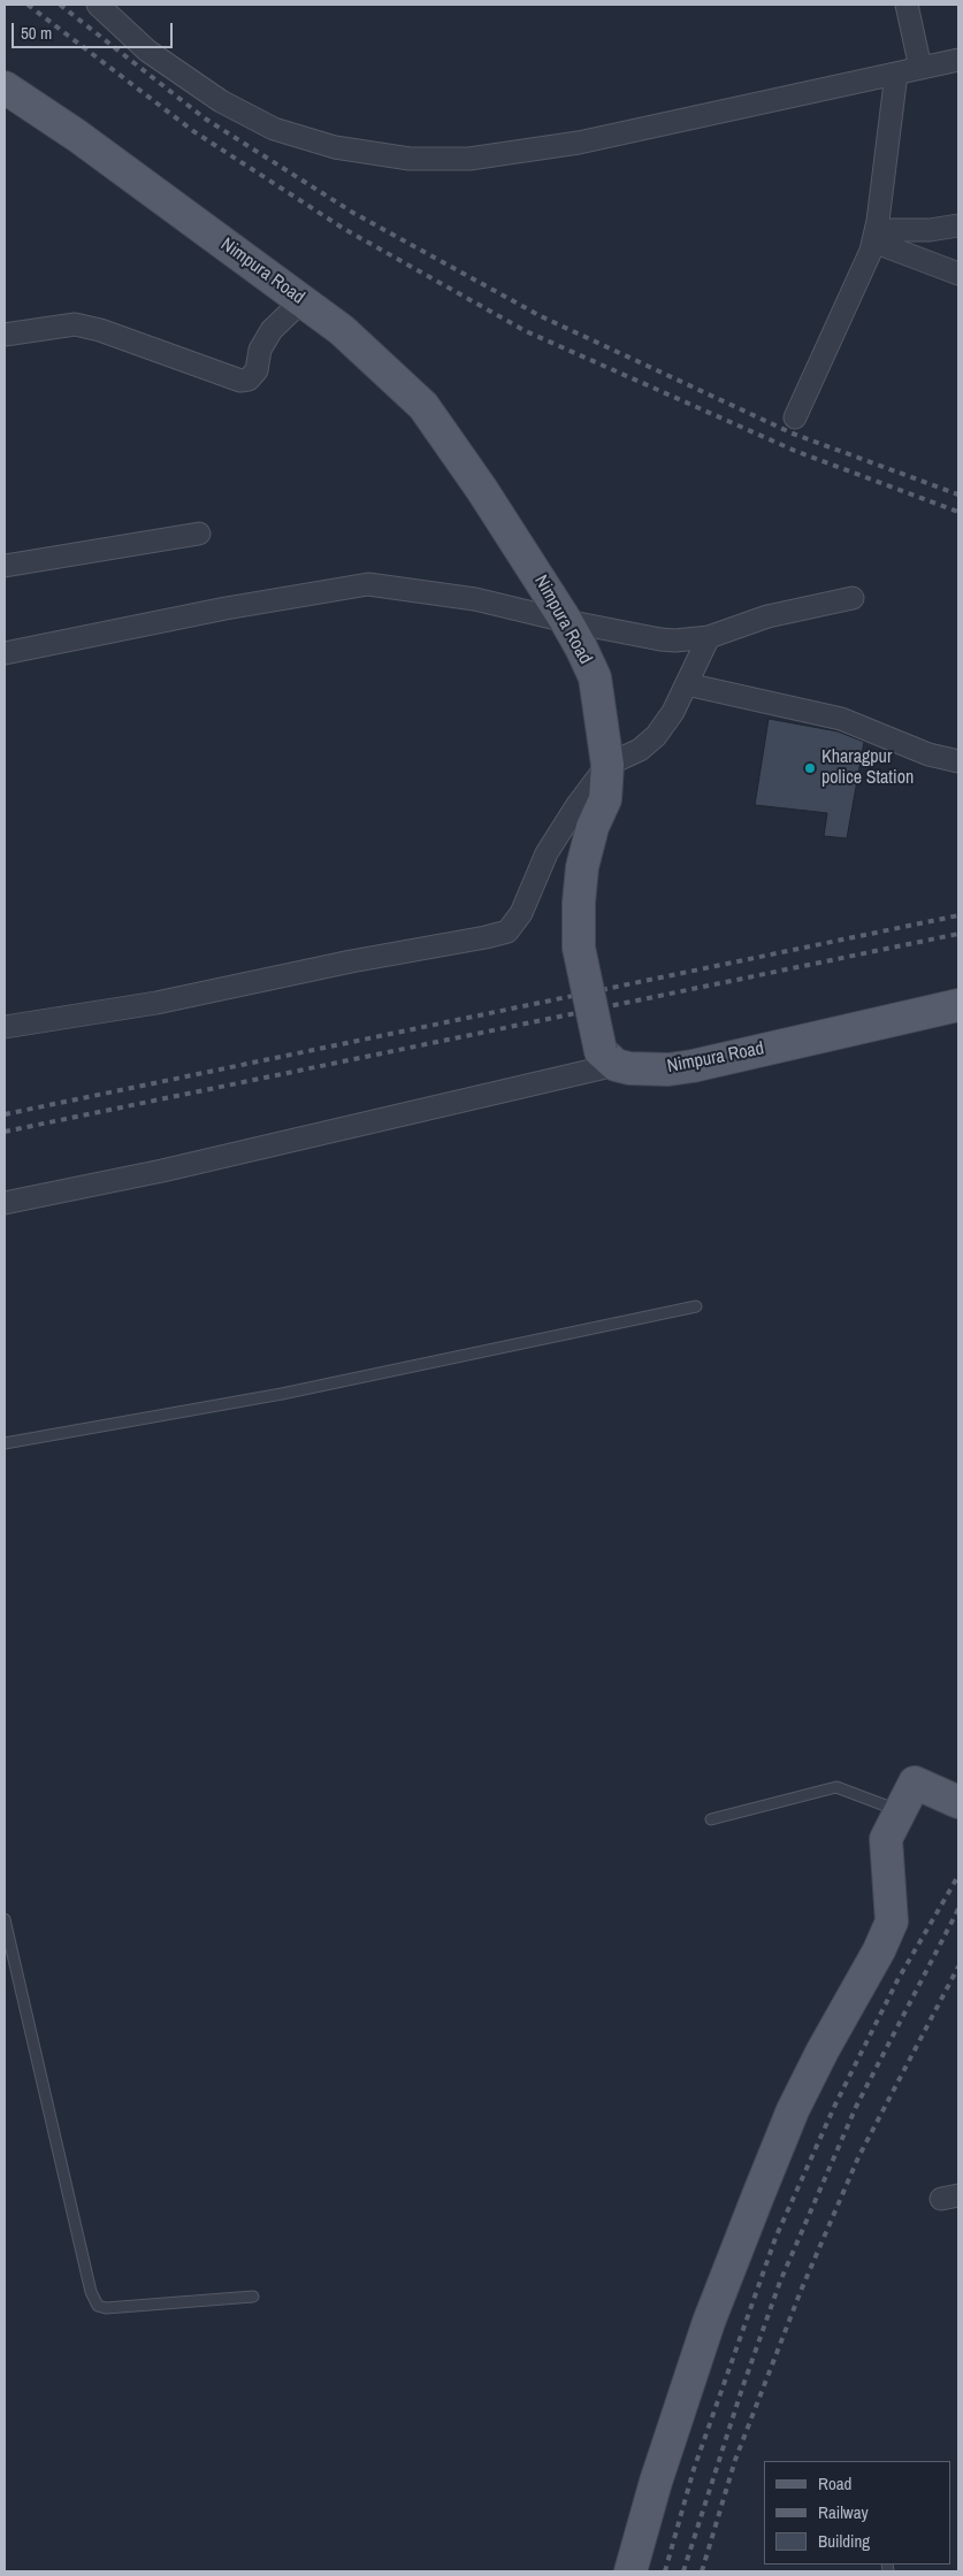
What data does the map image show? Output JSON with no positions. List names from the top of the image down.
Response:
{
  "streets": {
    "main road": ["Nimpura Road"]
  },
  "places": ["Kharagpur police Station"],
  "legend": ["Road", "Railway", "Building"],
  "scale_bar": "50 m"
}
